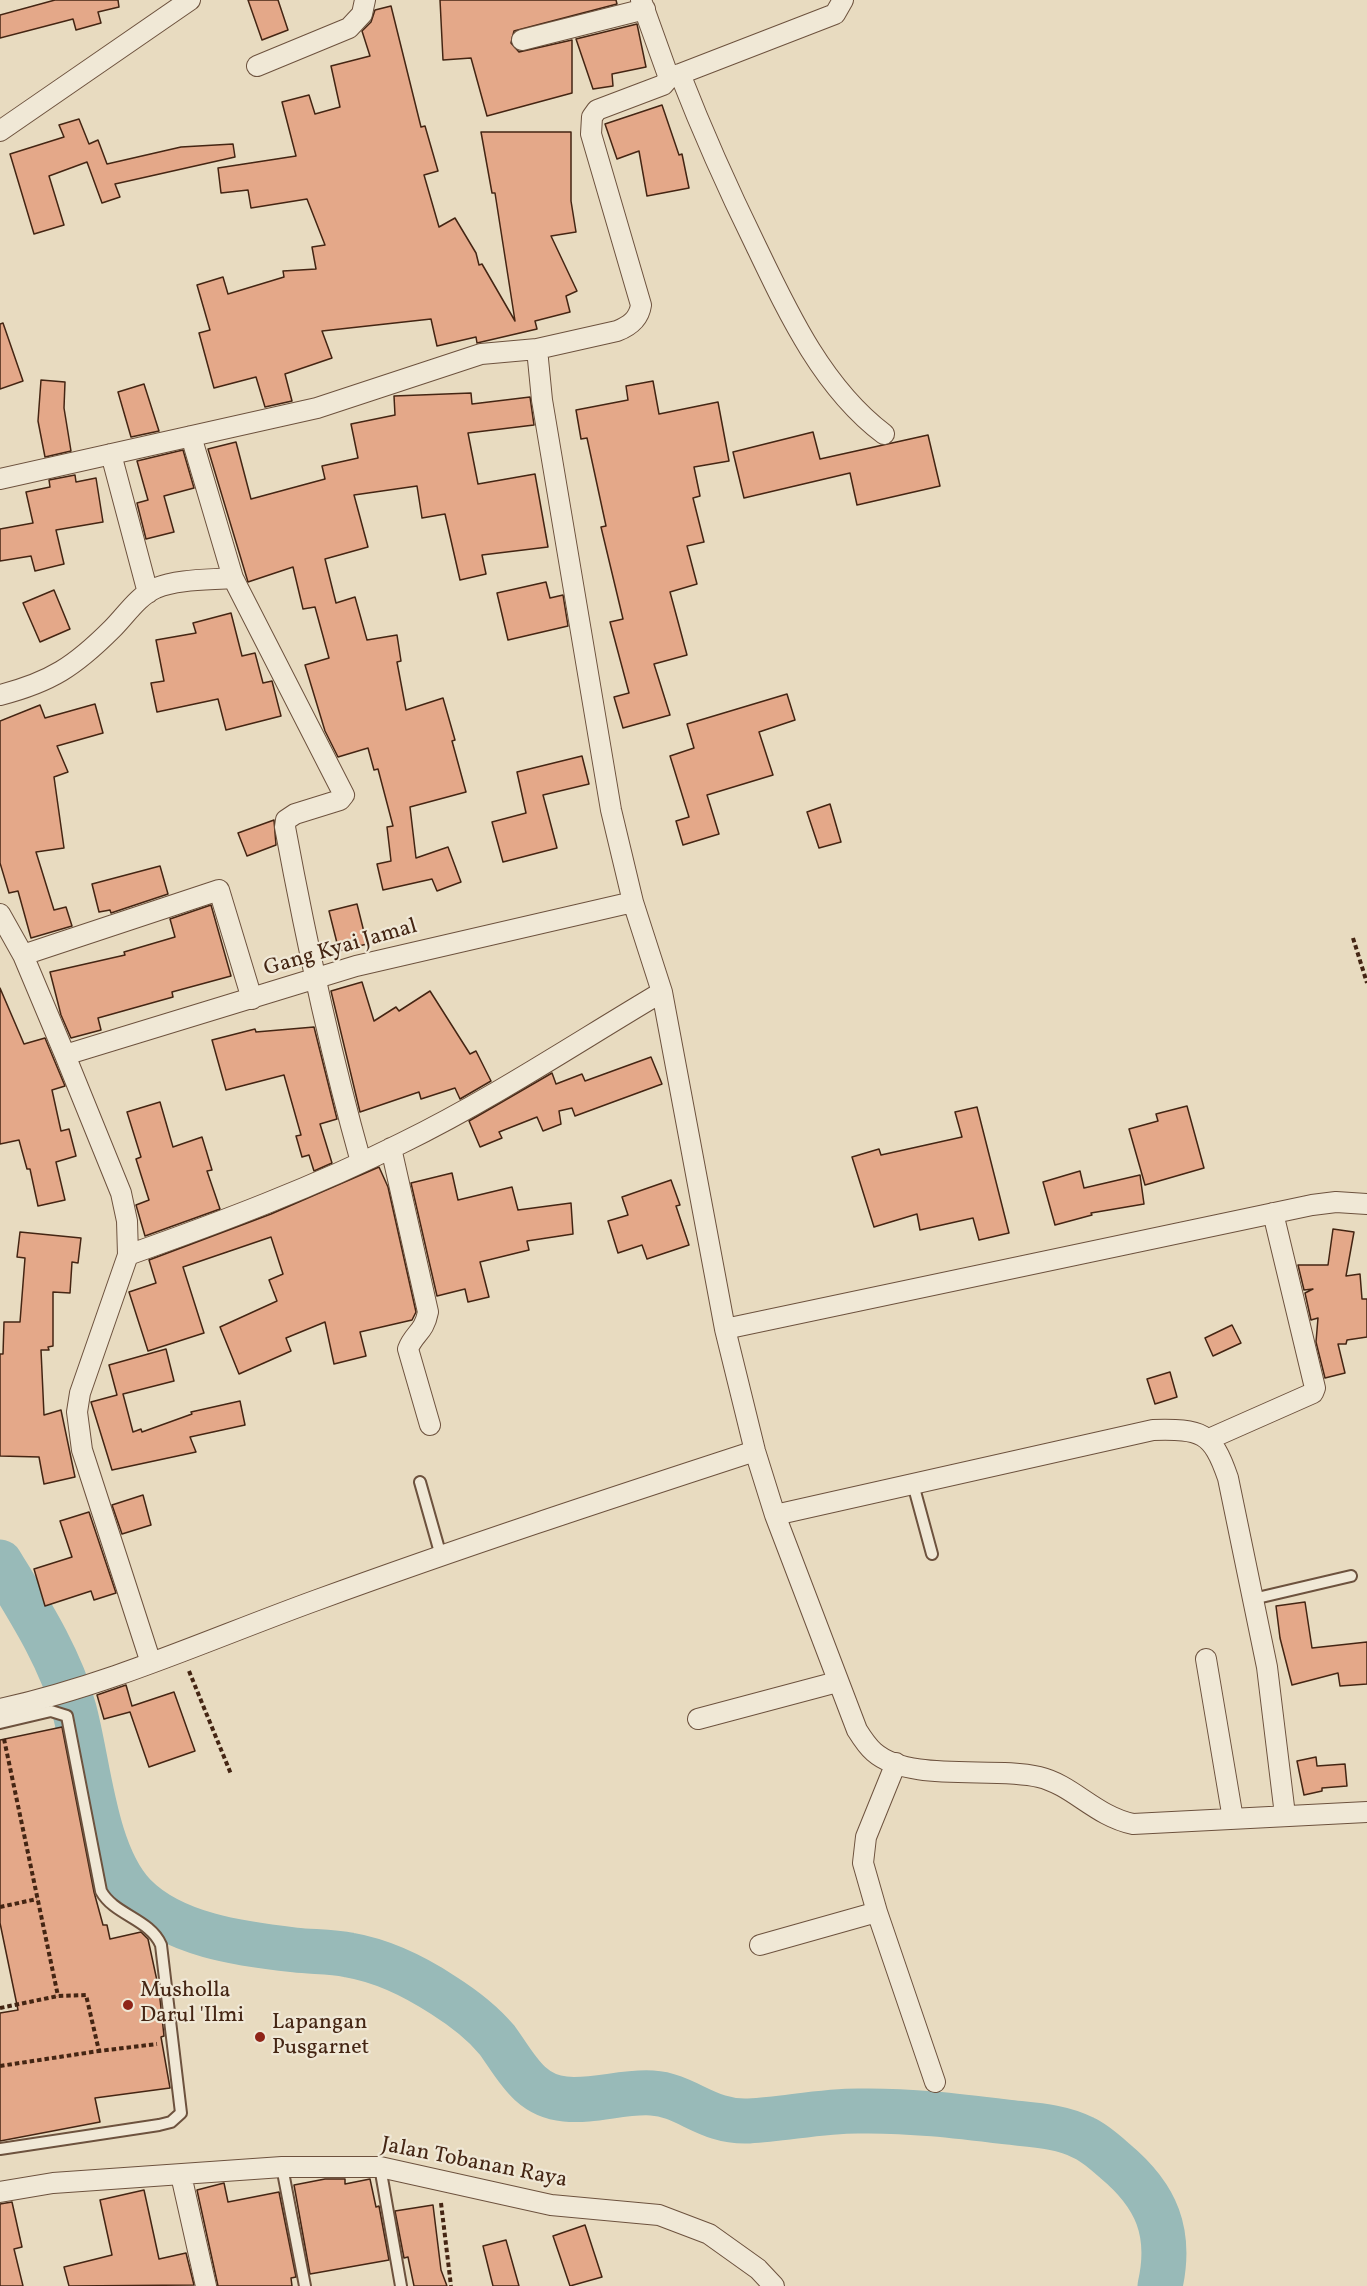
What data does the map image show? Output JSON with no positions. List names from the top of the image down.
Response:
{
  "streets": {
    "street": ["Gang Kyai Jamal", "Jalan Tobanan Raya"]
  },
  "places": ["Musholla Darul 'Ilmi", "Lapangan Pusgarnet"]
}
